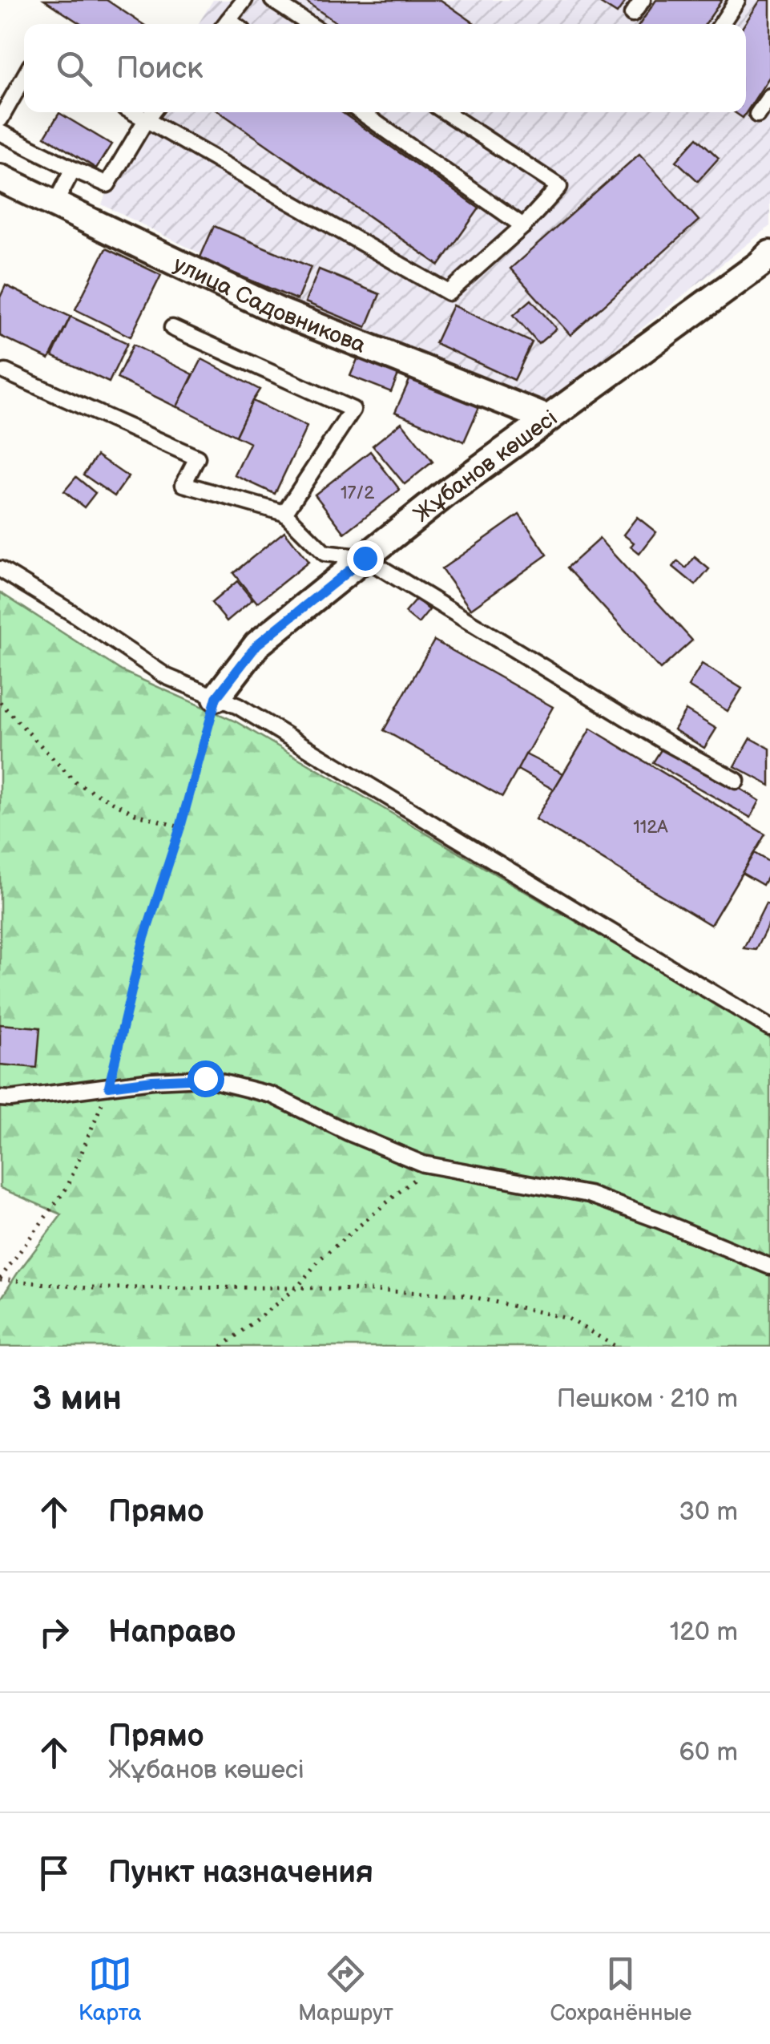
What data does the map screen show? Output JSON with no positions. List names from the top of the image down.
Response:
{
  "streets": {
    "street": ["улица Садовникова", "Жұбанов көшесі"]
  },
  "crossings": [
    ["улица Садовникова", "Жұбанов көшесі"]
  ],
  "house_numbers": ["17/2", "112А"],
  "page": {
    "search": "Поиск",
    "heading": ["3 мин", "Пешком · 210 m"],
    "list": [
      ["Прямо", "30 m"],
      ["Направо", "120 m"],
      ["Прямо", "Жұбанов көшесі", "60 m"],
      "Пункт назначения"
    ],
    "nav": ["Карта", "Маршрут", "Сохранённые"]
  }
}
